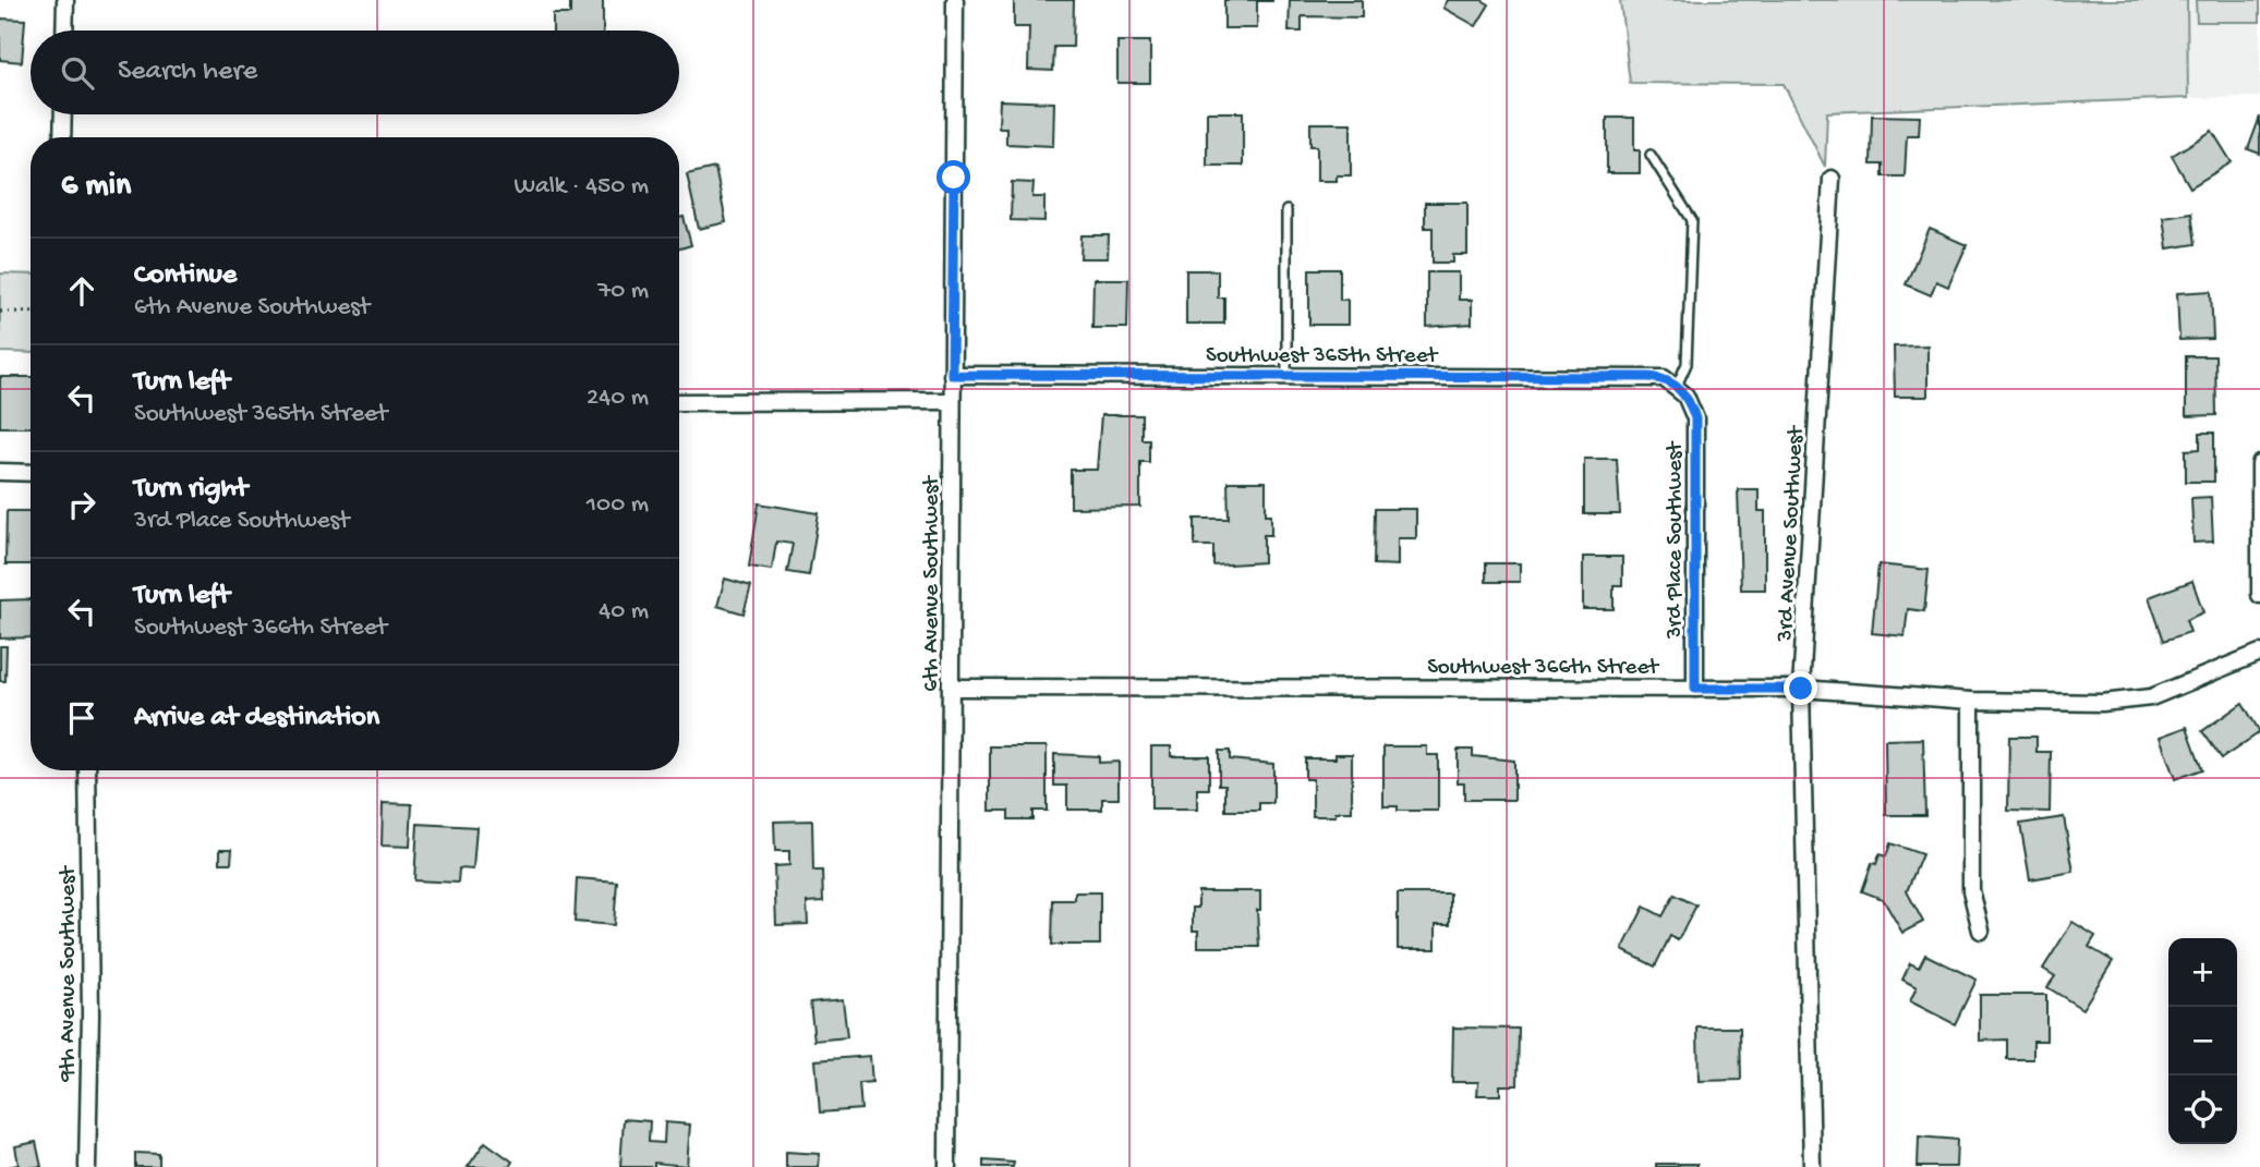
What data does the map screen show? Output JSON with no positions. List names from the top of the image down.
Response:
{
  "streets": {
    "street": [
      "Southwest 365th Street",
      "3rd Avenue Southwest",
      "3rd Place Southwest",
      "6th Avenue Southwest",
      "Southwest 366th Street",
      "9th Avenue Southwest"
    ]
  },
  "crossings": [
    ["Southwest 365th Street", "3rd Place Southwest"],
    ["Southwest 365th Street", "6th Avenue Southwest"],
    ["3rd Avenue Southwest", "Southwest 366th Street"],
    ["3rd Place Southwest", "Southwest 366th Street"],
    ["6th Avenue Southwest", "Southwest 366th Street"]
  ],
  "page": {
    "search": "Search here",
    "heading": ["6 min", "Walk · 450 m"],
    "list": [
      ["Continue", "6th Avenue Southwest", "70 m"],
      ["Turn left", "Southwest 365th Street", "240 m"],
      ["Turn right", "3rd Place Southwest", "100 m"],
      ["Turn left", "Southwest 366th Street", "40 m"],
      "Arrive at destination"
    ],
    "map_buttons": ["+", "−"]
  }
}
